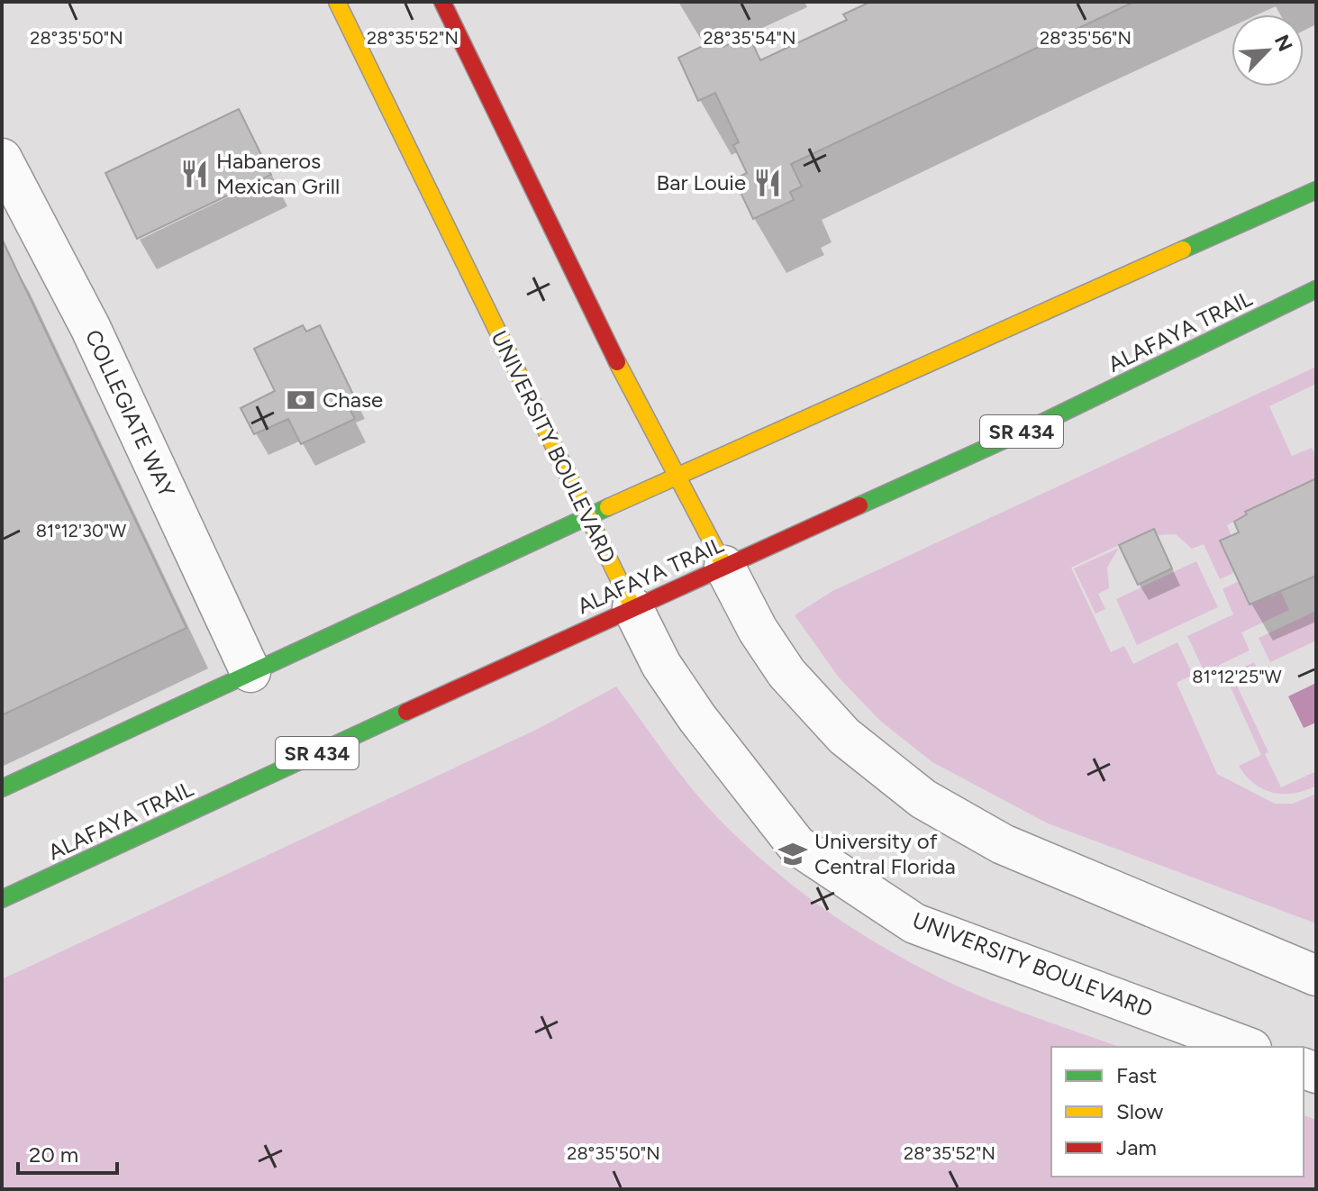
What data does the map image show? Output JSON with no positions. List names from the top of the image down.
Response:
{
  "streets": {
    "main road": ["ALAFAYA TRAIL", "SR 434", "UNIVERSITY BOULEVARD"],
    "street": ["COLLEGIATE WAY"]
  },
  "crossings": [
    ["ALAFAYA TRAIL", "UNIVERSITY BOULEVARD"]
  ],
  "places": {
    "restaurant": ["Habaneros Mexican Grill", "Bar Louie"],
    "bank": ["Chase"],
    "school or university": ["University of Central Florida"]
  },
  "legend": ["Fast", "Slow", "Jam"],
  "scale_bar": "20 m",
  "north": "top right",
  "coordinates": [
    "28°35'50\"N",
    "28°35'52\"N",
    "28°35'54\"N",
    "28°35'56\"N",
    "81°12'30\"W",
    "81°12'25\"W"
  ]
}
